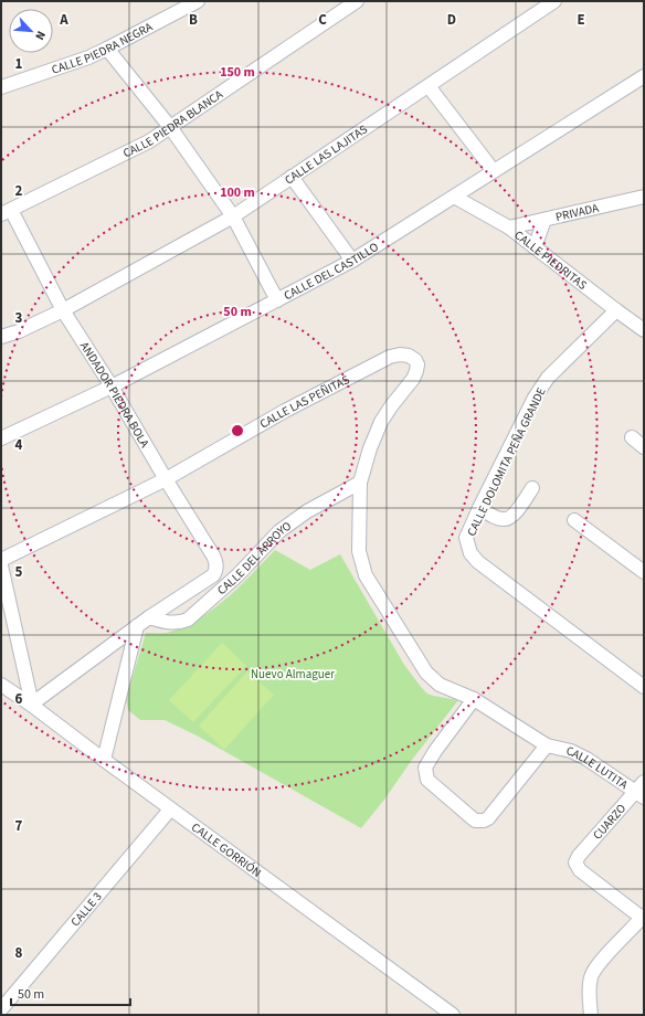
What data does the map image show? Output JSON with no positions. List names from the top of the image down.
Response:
{
  "streets": {
    "street": [
      "CALLE PIEDRA NEGRA",
      "CALLE PIEDRA BLANCA",
      "CALLE LAS LAJITAS",
      "PRIVADA",
      "CALLE PIEDRITAS",
      "CALLE DEL CASTILLO",
      "ANDADOR PIEDRA BOLA",
      "CALLE LAS PEÑITAS",
      "CALLE DOLOMITA PEÑA GRANDE",
      "CALLE DEL ARROYO",
      "CALLE LUTITA",
      "CUARZO",
      "CALLE GORRIÓN",
      "CALLE 3"
    ]
  },
  "crossings": [
    ["CALLE PIEDRA BLANCA", "ANDADOR PIEDRA BOLA"],
    ["CALLE LAS LAJITAS", "ANDADOR PIEDRA BOLA"],
    ["PRIVADA", "CALLE PIEDRITAS"],
    ["CALLE PIEDRITAS", "CALLE DEL CASTILLO"],
    ["CALLE PIEDRITAS", "CALLE DOLOMITA PEÑA GRANDE"],
    ["CALLE DEL CASTILLO", "ANDADOR PIEDRA BOLA"],
    ["ANDADOR PIEDRA BOLA", "CALLE LAS PEÑITAS"],
    ["ANDADOR PIEDRA BOLA", "CALLE DEL ARROYO"],
    ["CALLE LAS PEÑITAS", "CALLE DEL ARROYO"],
    ["CALLE LAS PEÑITAS", "CALLE LUTITA"],
    ["CALLE DEL ARROYO", "CALLE LUTITA"],
    ["CALLE DEL ARROYO", "CALLE GORRIÓN"],
    ["CALLE LUTITA", "CUARZO"],
    ["CALLE GORRIÓN", "CALLE 3"]
  ],
  "parks": ["Nuevo Almaguer"],
  "scale_bar": "50 m",
  "north": "bottom right",
  "grid": {
    "columns": [
      "A",
      "B",
      "C",
      "D",
      "E"
    ],
    "rows": [
      "1",
      "2",
      "3",
      "4",
      "5",
      "6",
      "7",
      "8"
    ]
  },
  "rings": ["150 m", "100 m", "50 m"]
}
